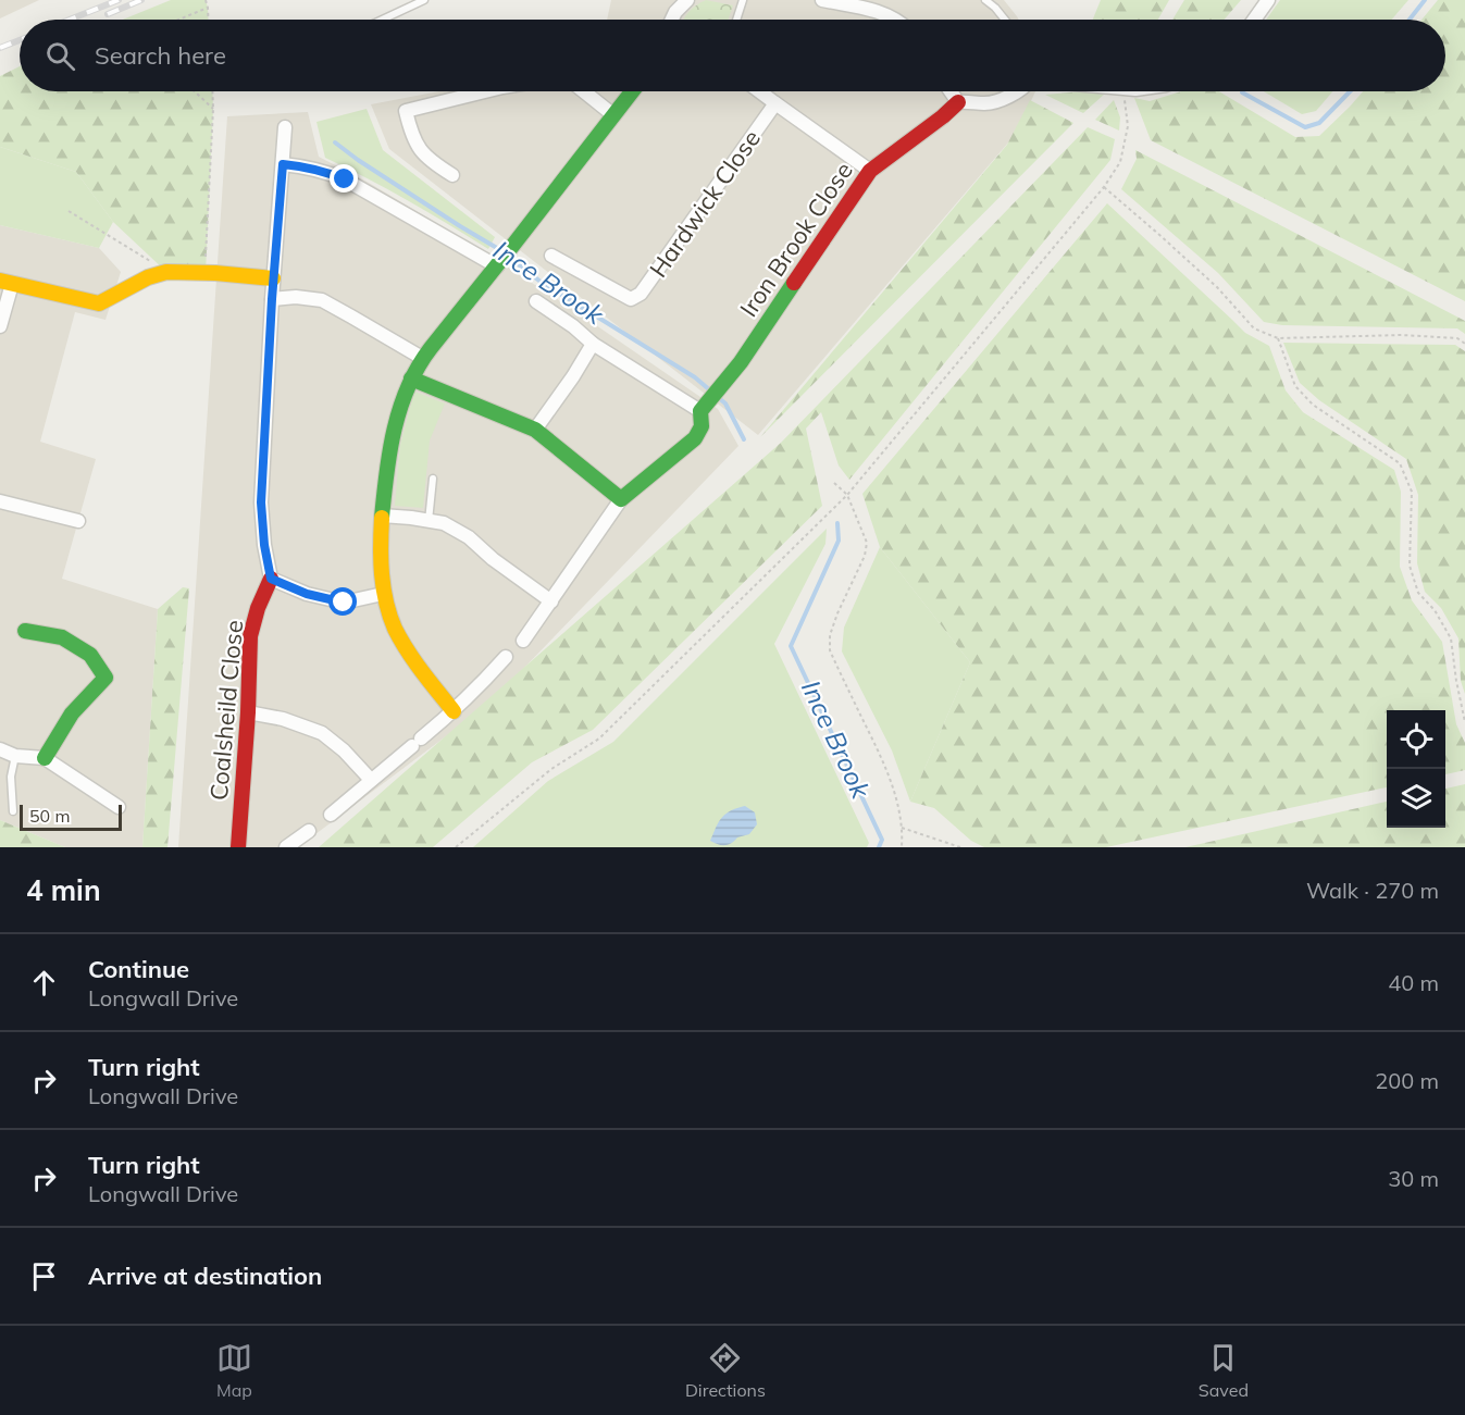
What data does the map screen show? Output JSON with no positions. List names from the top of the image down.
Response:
{
  "streets": {
    "street": ["Hardwick Close", "Iron Brook Close", "Coalsheild Close"]
  },
  "water": ["Ince Brook"],
  "scale_bar": "50 m",
  "page": {
    "search": "Search here",
    "scale": "50 m",
    "heading": ["4 min", "Walk · 270 m"],
    "list": [
      ["Continue", "Longwall Drive", "40 m"],
      ["Turn right", "Longwall Drive", "200 m"],
      ["Turn right", "Longwall Drive", "30 m"],
      "Arrive at destination"
    ],
    "nav": ["Map", "Directions", "Saved"]
  }
}
